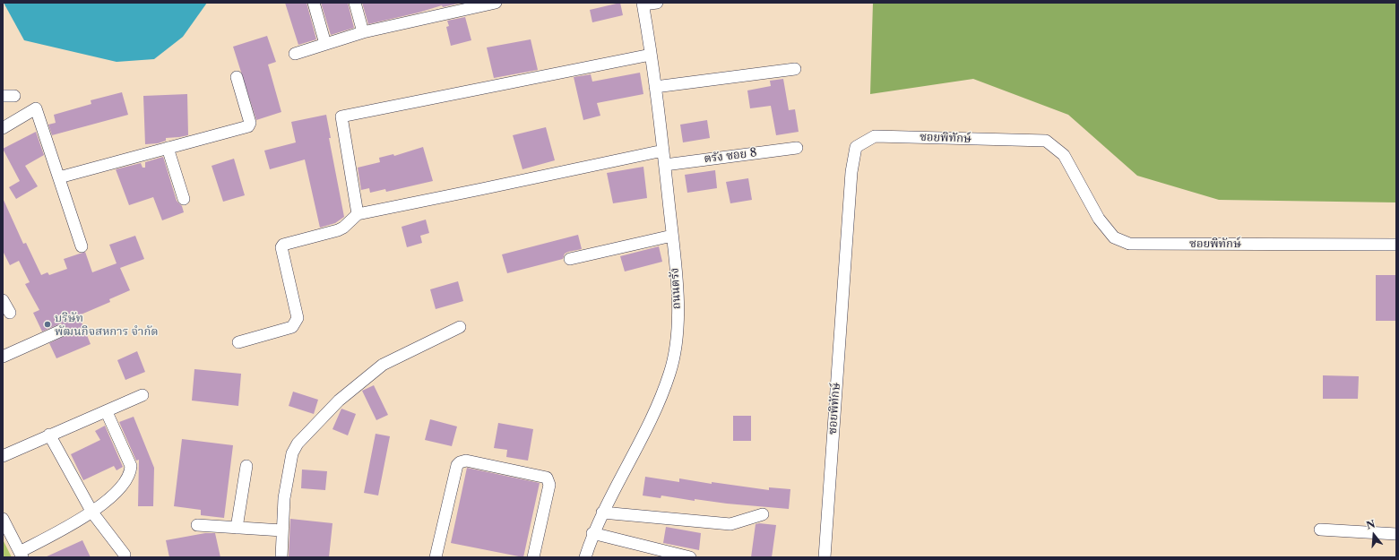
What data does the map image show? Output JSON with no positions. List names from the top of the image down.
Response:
{
  "streets": {
    "street": ["ซอยพิทักษ์", "ตรัง ซอย 8", "ถนนตรัง"]
  },
  "crossings": [
    ["ตรัง ซอย 8", "ถนนตรัง"]
  ],
  "places": ["บริษัท พัฒนกิจสหการ จำกัด"],
  "north": "top"
}
